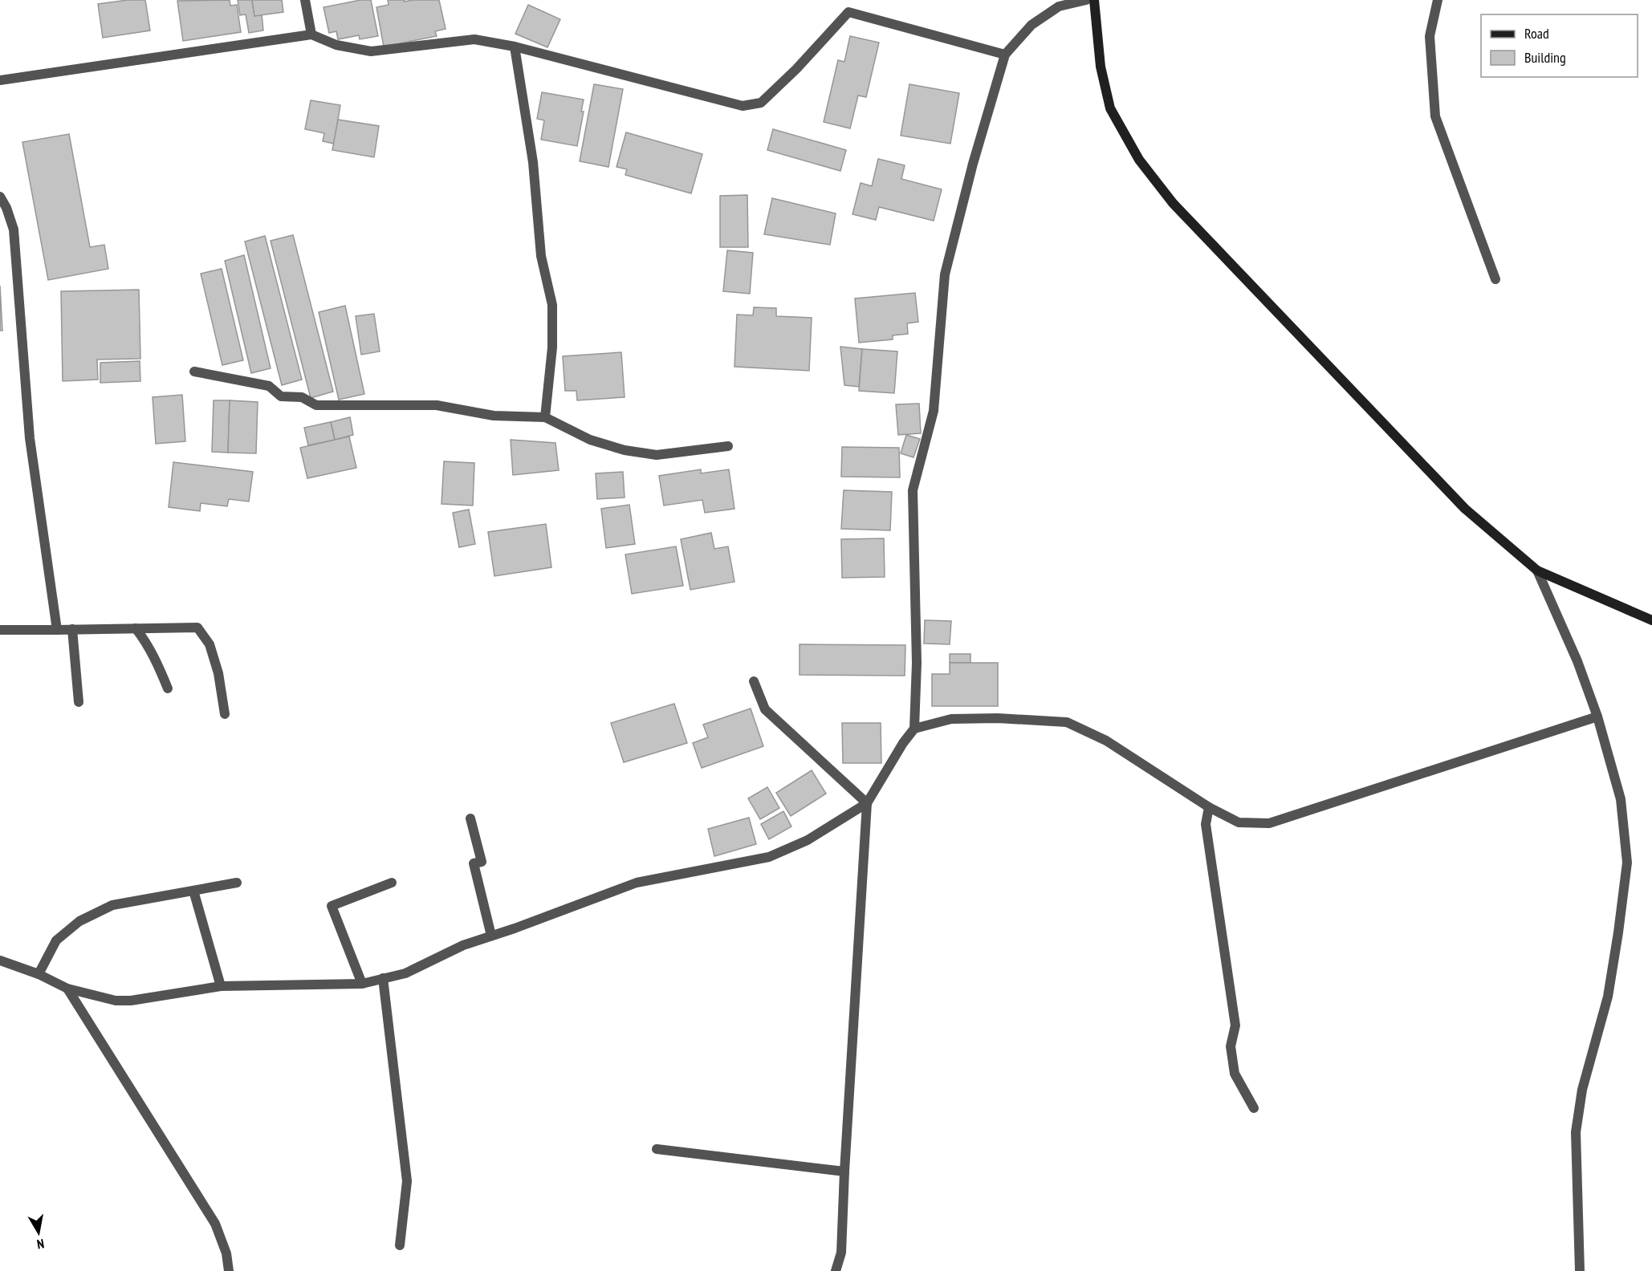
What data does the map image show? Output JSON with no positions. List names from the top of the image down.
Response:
{
  "legend": ["Road", "Building"],
  "north": "bottom"
}
